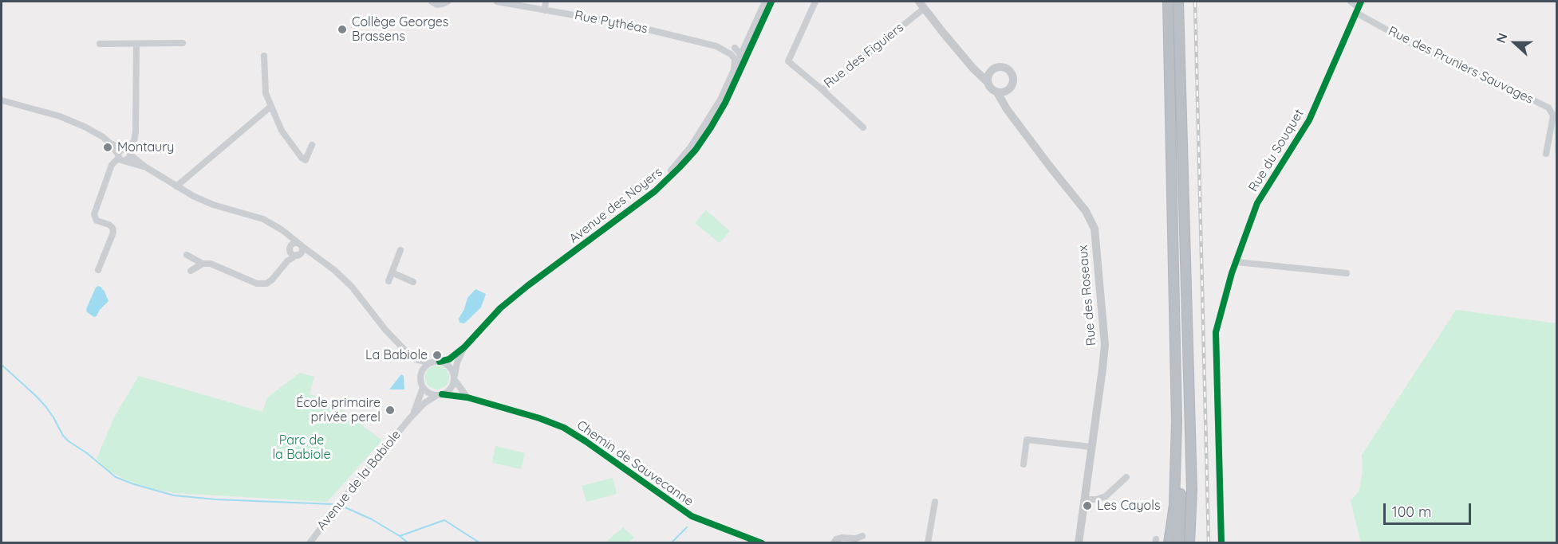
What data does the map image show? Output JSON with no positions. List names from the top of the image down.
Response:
{
  "streets": {
    "main road": ["Rue des Roseaux"],
    "street": [
      "Rue Pythéas",
      "Rue des Figuiers",
      "Rue des Pruniers Sauvages",
      "Rue du Souquet",
      "Avenue des Noyers",
      "Chemin de Sauvecanne",
      "Avenue de la Babiole"
    ]
  },
  "crossings": [
    ["Rue des Pruniers Sauvages", "Rue du Souquet"],
    ["Avenue des Noyers", "Chemin de Sauvecanne"],
    ["Avenue des Noyers", "Avenue de la Babiole"],
    ["Chemin de Sauvecanne", "Avenue de la Babiole"]
  ],
  "parks": ["Parc de la Babiole"],
  "places": [
    "Collège Georges Brassens",
    "Montaury",
    "La Babiole",
    "École primaire privée perel",
    "Les Cayols"
  ],
  "scale_bar": "100 m",
  "north": "left"
}
